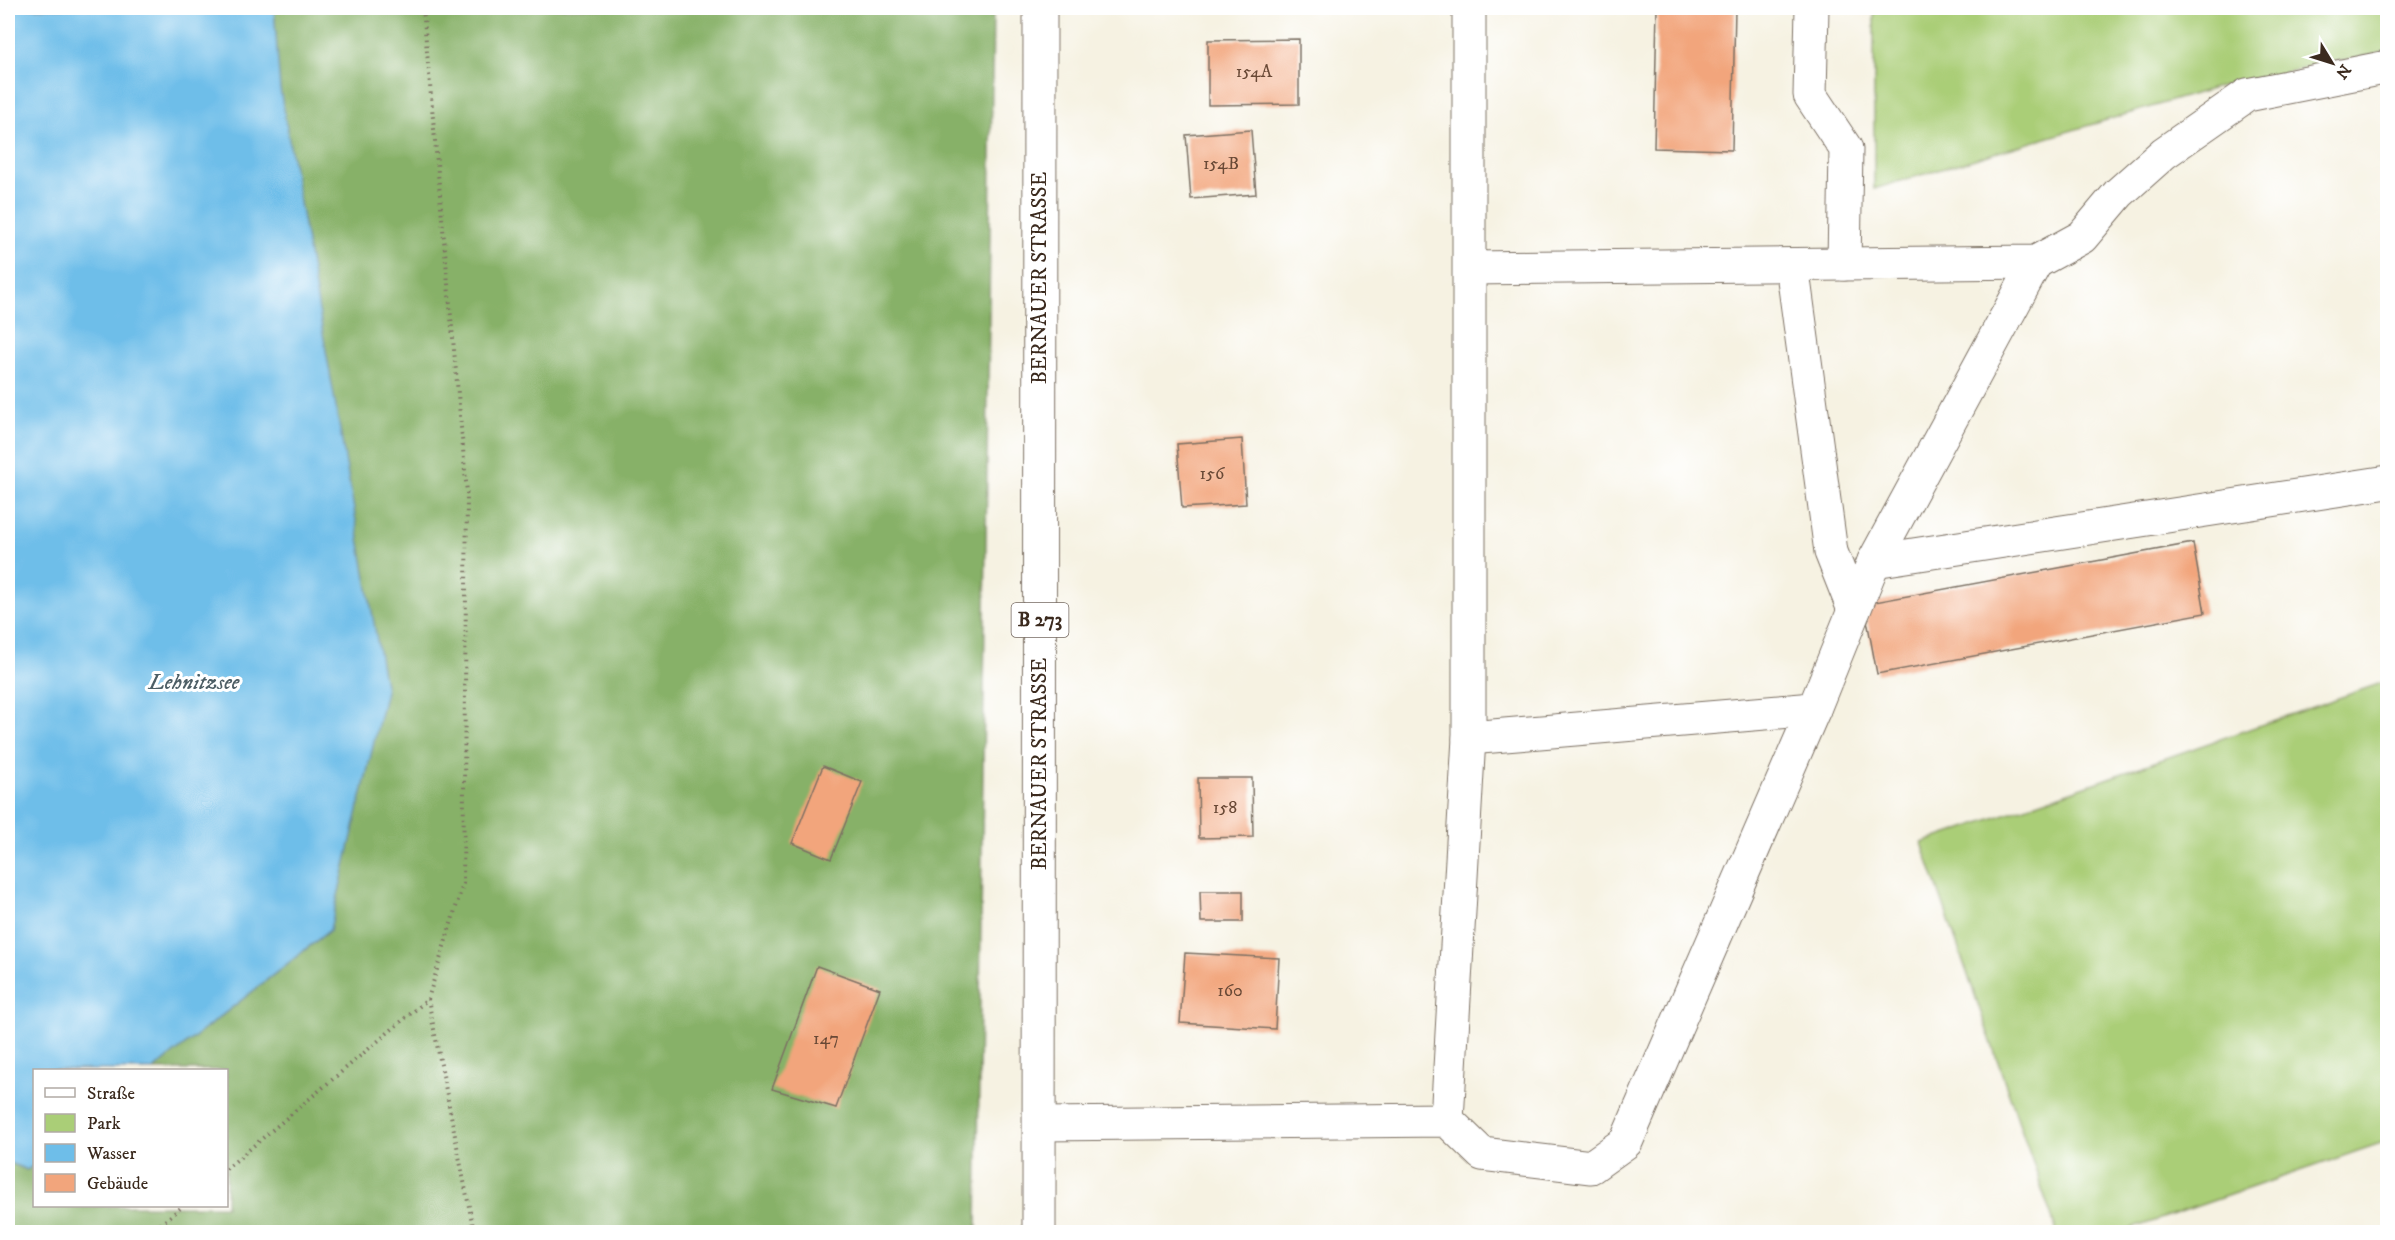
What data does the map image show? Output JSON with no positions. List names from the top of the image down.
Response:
{
  "streets": {
    "main road": ["BERNAUER STRASSE", "B 273"]
  },
  "water": ["Lehnitzsee"],
  "house_numbers": [
    "154A",
    "154B",
    "156",
    "158",
    "160",
    "147"
  ],
  "legend": [
    "Straße",
    "Park",
    "Wasser",
    "Gebäude"
  ],
  "north": "bottom right"
}
